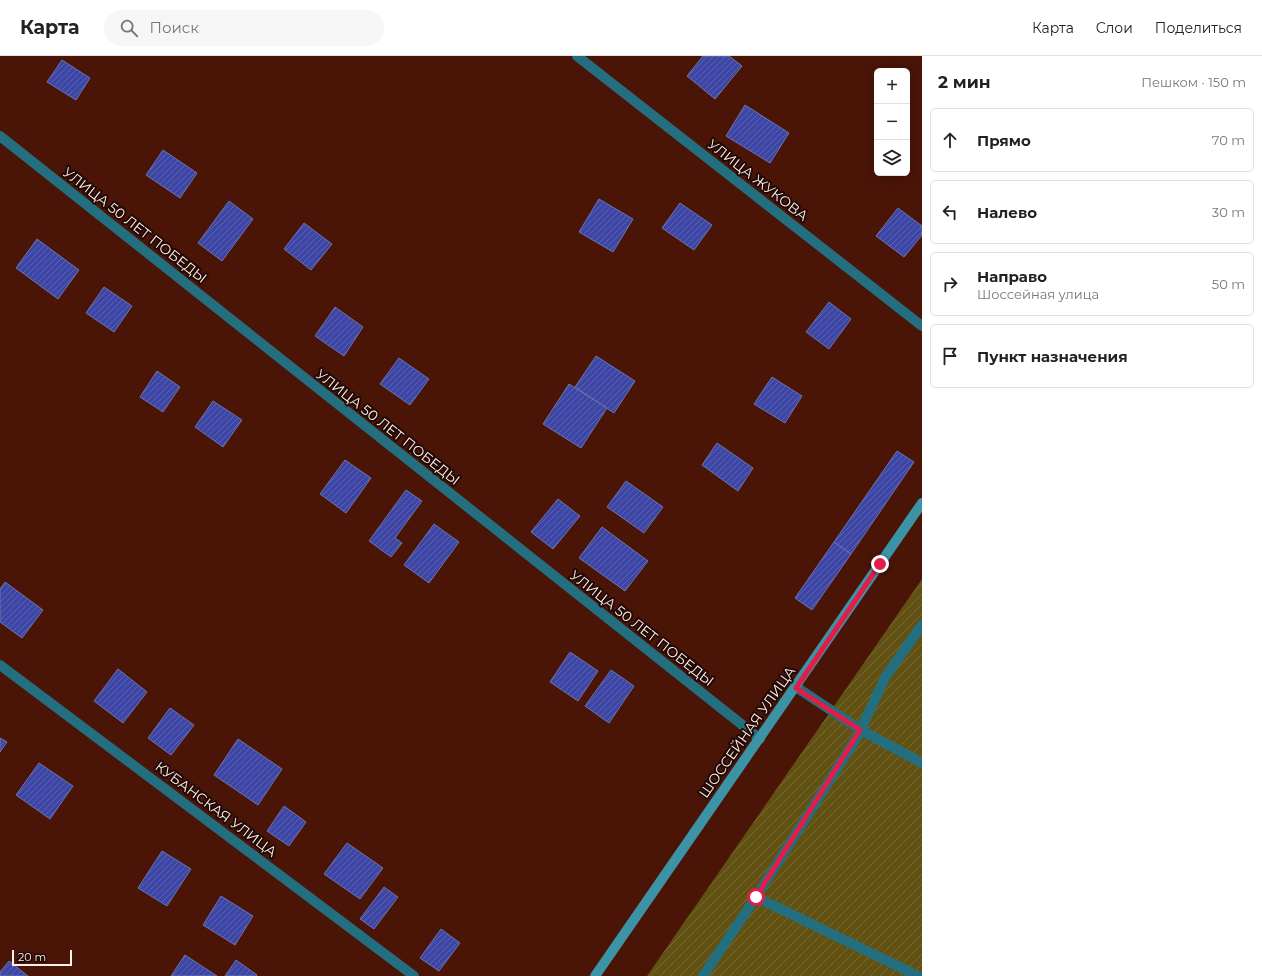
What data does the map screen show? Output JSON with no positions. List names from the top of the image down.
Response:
{
  "streets": {
    "main road": ["ШОССЕЙНАЯ УЛИЦА"],
    "street": ["УЛИЦА ЖУКОВА", "УЛИЦА 50 ЛЕТ ПОБЕДЫ", "КУБАНСКАЯ УЛИЦА"]
  },
  "crossings": [
    ["УЛИЦА 50 ЛЕТ ПОБЕДЫ", "ШОССЕЙНАЯ УЛИЦА"]
  ],
  "scale_bar": "20 m",
  "page": {
    "header": "Карта",
    "search": "Поиск",
    "nav": ["Карта", "Слои", "Поделиться"],
    "heading": ["2 мин", "Пешком · 150 m"],
    "map_buttons": ["+", "−"],
    "list": [
      ["Прямо", "70 m"],
      ["Налево", "30 m"],
      ["Направо", "Шоссейная улица", "50 m"],
      "Пункт назначения"
    ],
    "scale": "20 m"
  }
}
